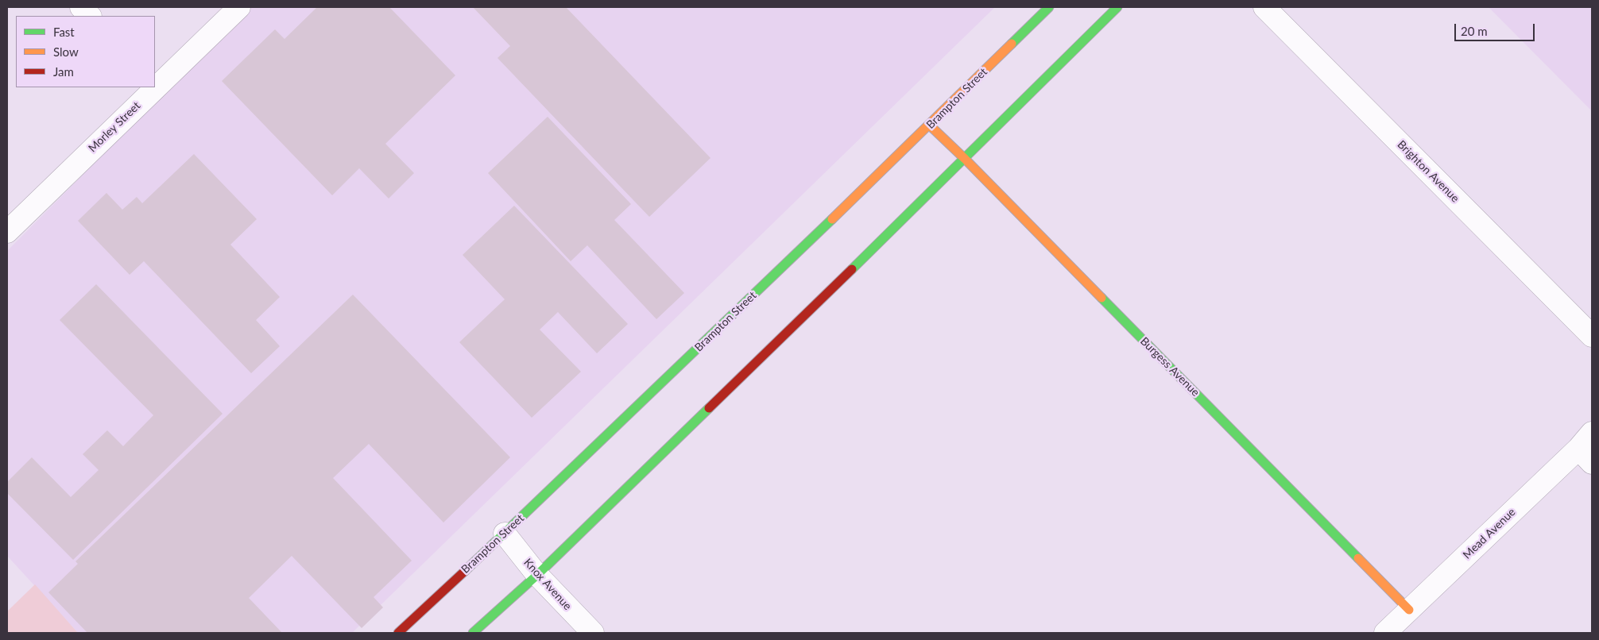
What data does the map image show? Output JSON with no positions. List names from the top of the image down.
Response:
{
  "streets": {
    "street": [
      "Brampton Street",
      "Morley Street",
      "Brighton Avenue",
      "Burgess Avenue",
      "Mead Avenue",
      "Knox Avenue"
    ]
  },
  "crossings": [
    ["Brampton Street", "Burgess Avenue"],
    ["Brampton Street", "Knox Avenue"],
    ["Burgess Avenue", "Mead Avenue"]
  ],
  "legend": ["Fast", "Slow", "Jam"],
  "scale_bar": "20 m"
}
